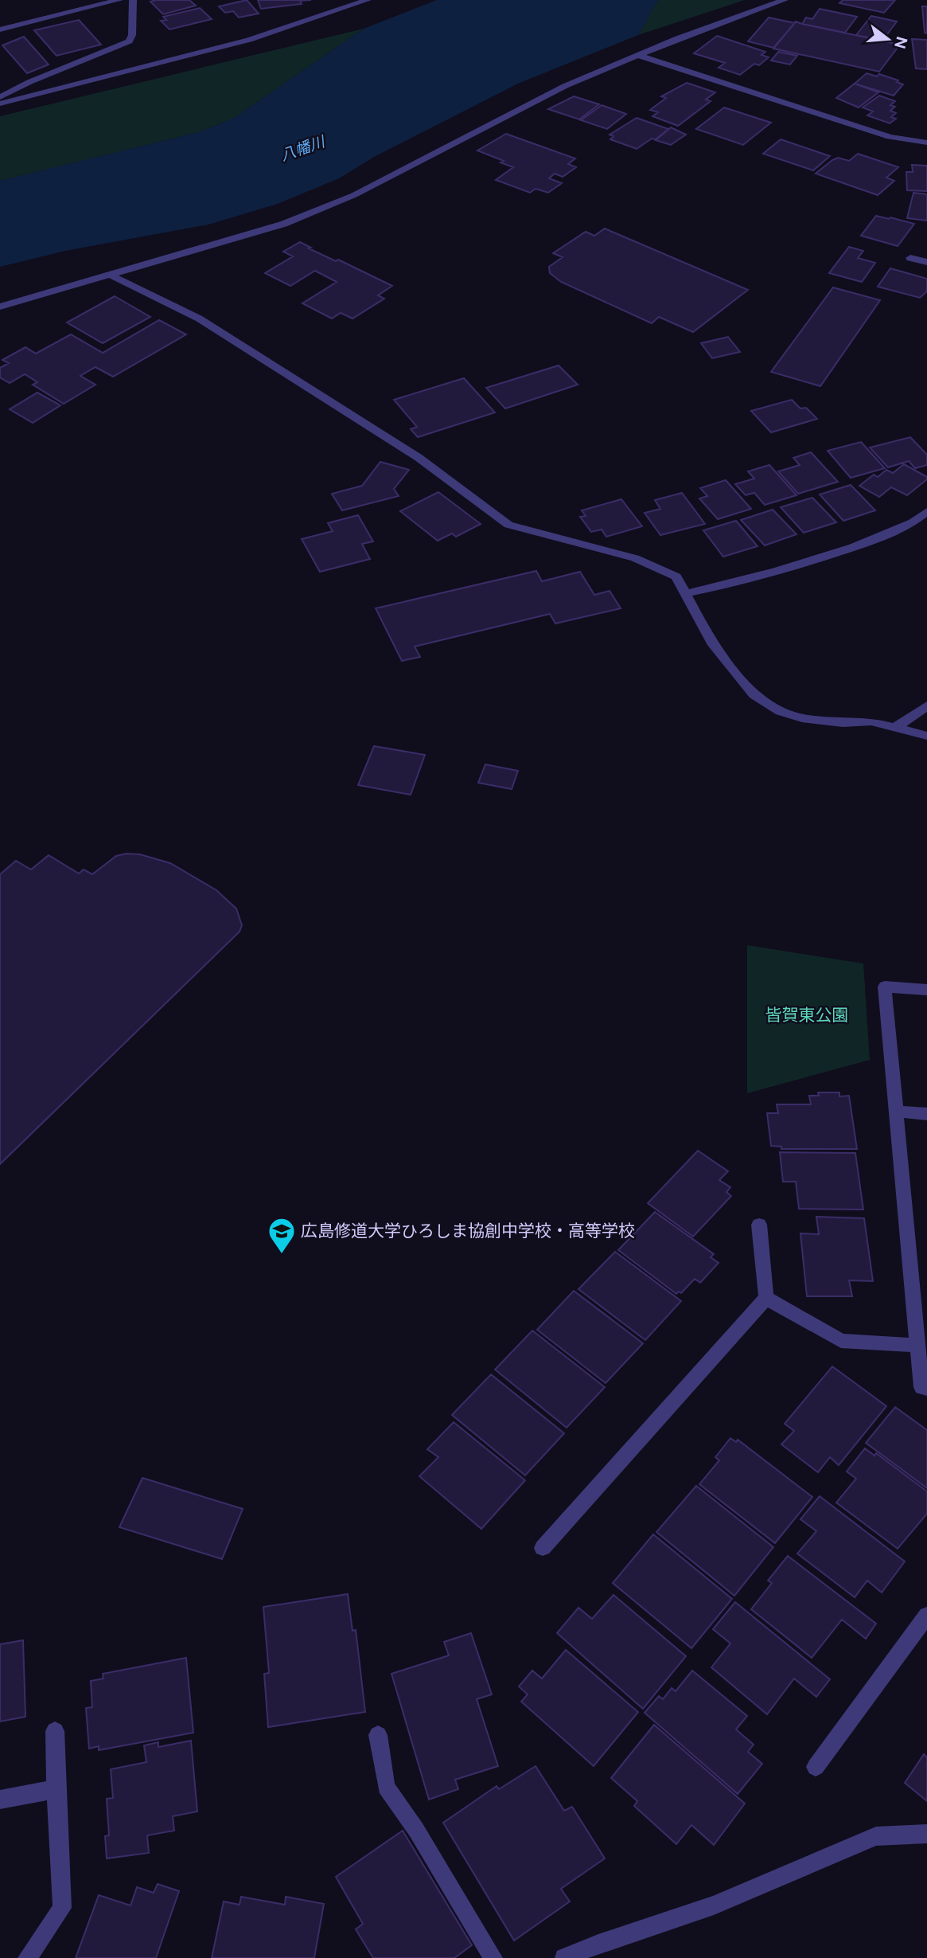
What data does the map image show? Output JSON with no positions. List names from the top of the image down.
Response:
{
  "water": ["八幡川"],
  "parks": ["皆賀東公園"],
  "places": {
    "school or university": ["広島修道大学ひろしま協創中学校・高等学校"]
  },
  "north": "right"
}
